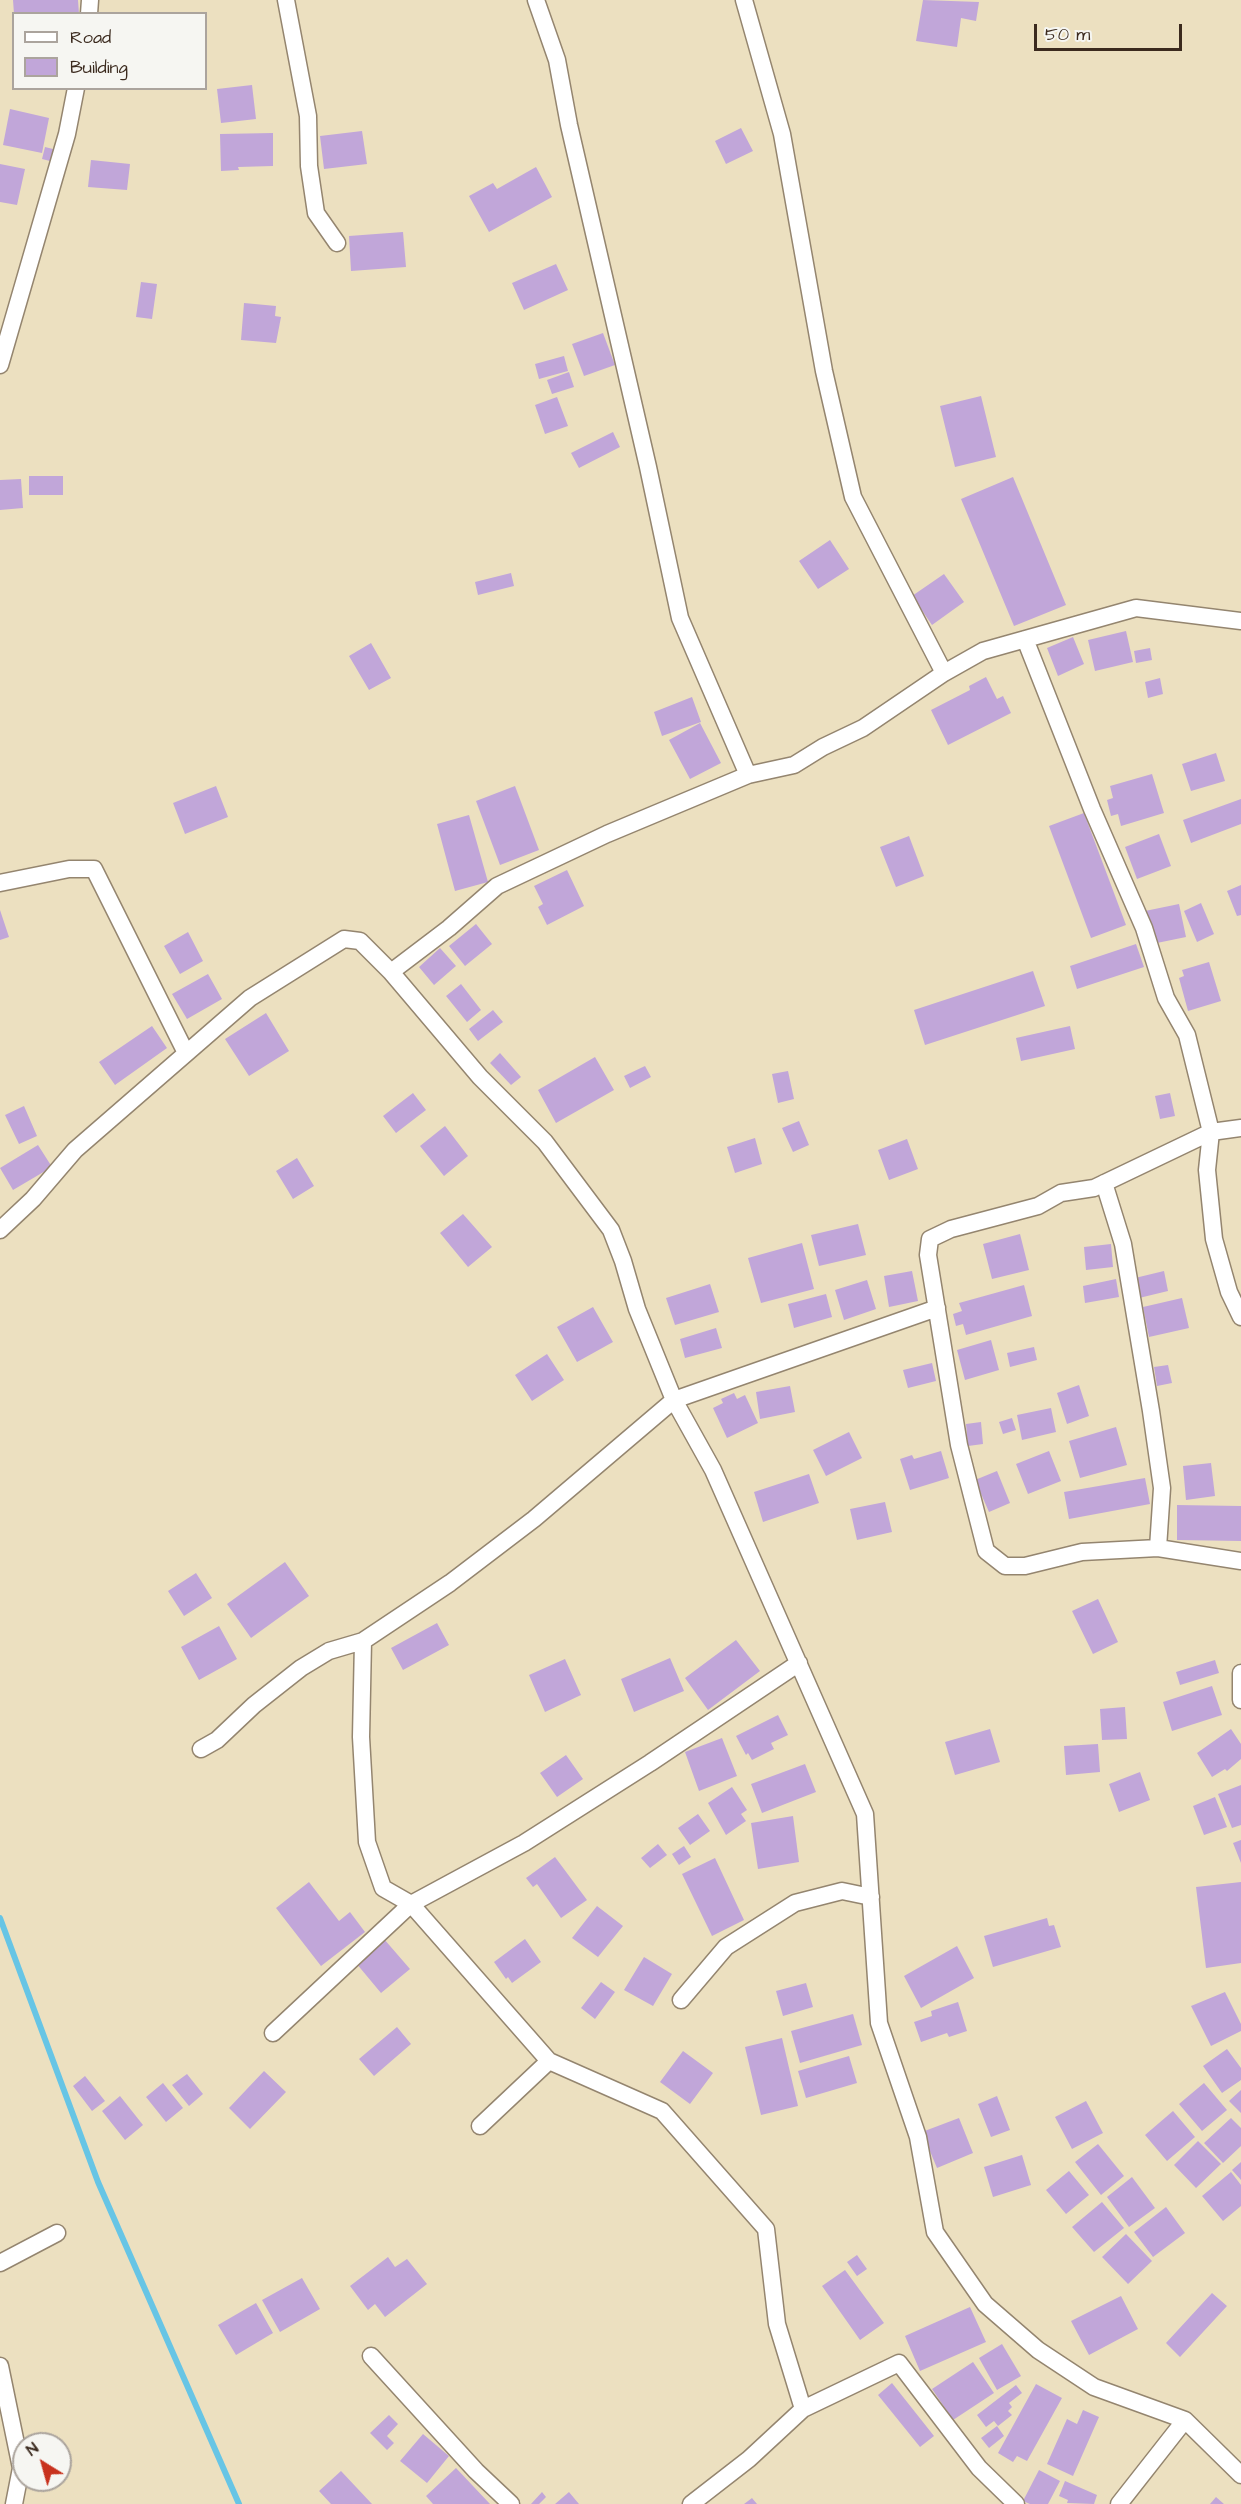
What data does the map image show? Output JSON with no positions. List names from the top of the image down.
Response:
{
  "legend": ["Road", "Building"],
  "scale_bar": "50 m",
  "north": "top left"
}
